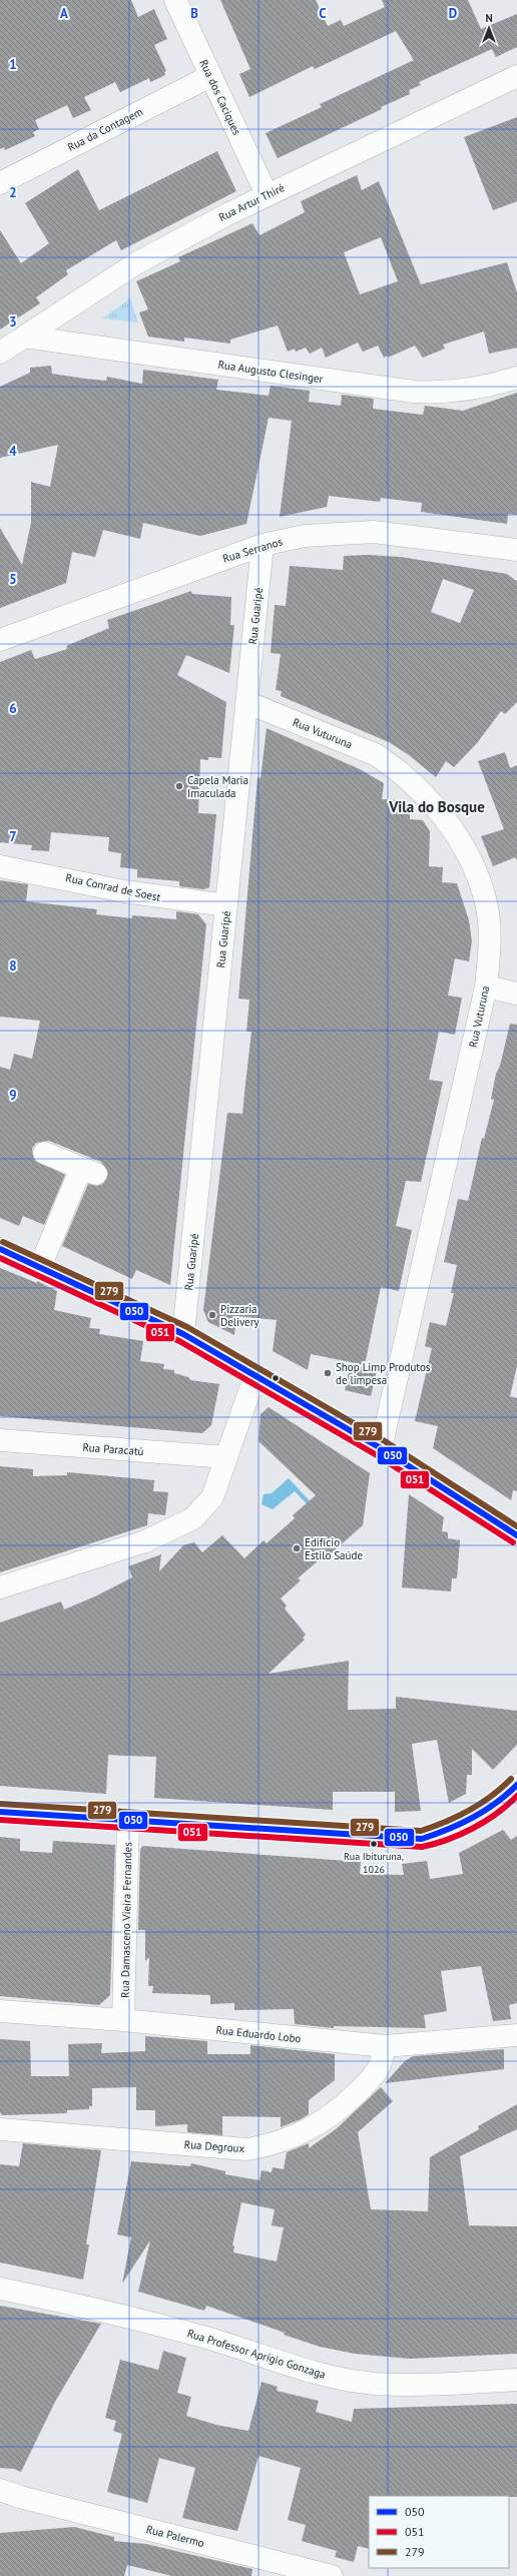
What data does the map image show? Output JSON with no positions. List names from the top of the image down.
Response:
{
  "streets": {
    "street": [
      "Rua dos Caciques",
      "Rua da Contagem",
      "Rua Artur Thiré",
      "Rua Augusto Clesinger",
      "Rua Serranos",
      "Rua Guaripé",
      "Rua Vuturuna",
      "Rua Conrad de Soest",
      "Rua Paracatú",
      "Rua Damasceno Vieira Fernandes",
      "Rua Eduardo Lobo",
      "Rua Degroux",
      "Rua Professor Aprígio Gonzaga",
      "Rua Palermo"
    ]
  },
  "crossings": [
    ["Rua dos Caciques", "Rua da Contagem"],
    ["Rua dos Caciques", "Rua Artur Thiré"],
    ["Rua Artur Thiré", "Rua Augusto Clesinger"],
    ["Rua Serranos", "Rua Guaripé"],
    ["Rua Guaripé", "Rua Vuturuna"],
    ["Rua Guaripé", "Rua Conrad de Soest"],
    ["Rua Damasceno Vieira Fernandes", "Rua Eduardo Lobo"],
    ["Rua Eduardo Lobo", "Rua Degroux"]
  ],
  "districts": ["Vila do Bosque"],
  "places": [
    "Capela Maria Imaculada",
    "Pizzaria Delivery",
    "Shop Limp Produtos de limpesa",
    "Edifício Estilo Saúde",
    "Rua Ibituruna, 1026"
  ],
  "lines": ["transit line 279", "transit line 050", "transit line 051"],
  "legend": ["050", "051", "279"],
  "north": "top",
  "grid": {
    "columns": [
      "A",
      "B",
      "C",
      "D"
    ],
    "rows": [
      "1",
      "2",
      "3",
      "4",
      "5",
      "6",
      "7",
      "8",
      "9"
    ]
  }
}
